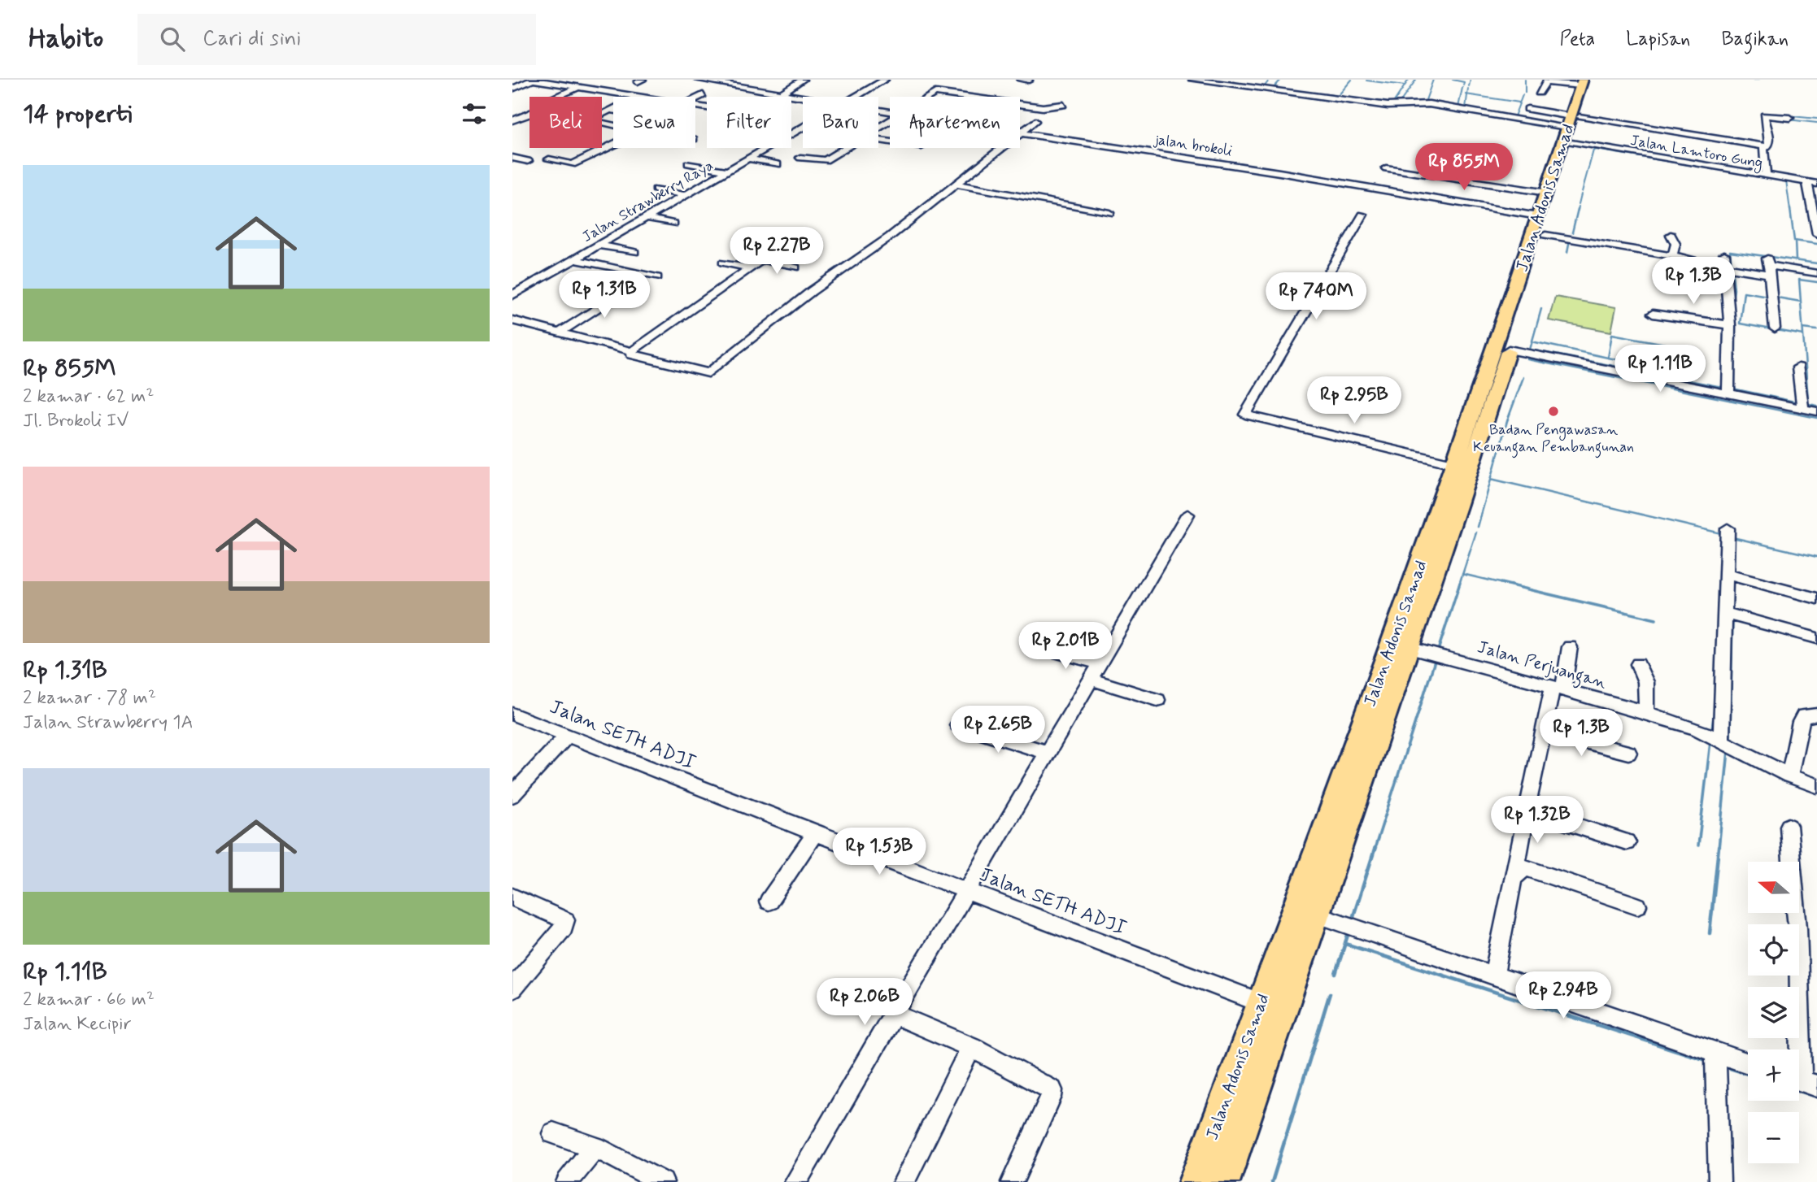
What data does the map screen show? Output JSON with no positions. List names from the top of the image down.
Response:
{
  "streets": {
    "highway": ["Jalan Adonis Samad"],
    "street": [
      "jalan brokoli",
      "Jalan Lamtoro Gung",
      "Jalan Strawberry Raya",
      "Jalan Perjuangan",
      "Jalan SETH ADJI"
    ]
  },
  "crossings": [
    ["jalan brokoli", "Jalan Adonis Samad"],
    ["Jalan Lamtoro Gung", "Jalan Adonis Samad"],
    ["Jalan Adonis Samad", "Jalan SETH ADJI"]
  ],
  "places": ["Badan Pengawasan Keuangan Pembangunan"],
  "north": "left",
  "page": {
    "header": "Habito",
    "search": "Cari di sini",
    "nav": ["Peta", "Lapisan", "Bagikan"],
    "heading": "14 properti",
    "chip": [
      "Beli",
      "Sewa",
      "Filter",
      "Baru",
      "Apartemen"
    ],
    "price": [
      "Rp 855M",
      "Rp 2.27B",
      "Rp 1.3B",
      "Rp 1.31B",
      "Rp 740M",
      "Rp 1.11B",
      "Rp 2.95B",
      "Rp 2.01B",
      "Rp 2.65B",
      "Rp 1.3B",
      "Rp 1.32B",
      "Rp 1.53B",
      "Rp 2.94B",
      "Rp 2.06B"
    ],
    "list": [
      {
        "name": "Rp 855M",
        "note": "2 kamar · 62 m² · Jl. Brokoli IV"
      },
      {
        "name": "Rp 1.31B",
        "note": "2 kamar · 78 m² · Jalan Strawberry 1A"
      },
      {
        "name": "Rp 1.11B",
        "note": "2 kamar · 66 m² · Jalan Kecipir"
      }
    ],
    "map_buttons": ["+", "−"]
  }
}
